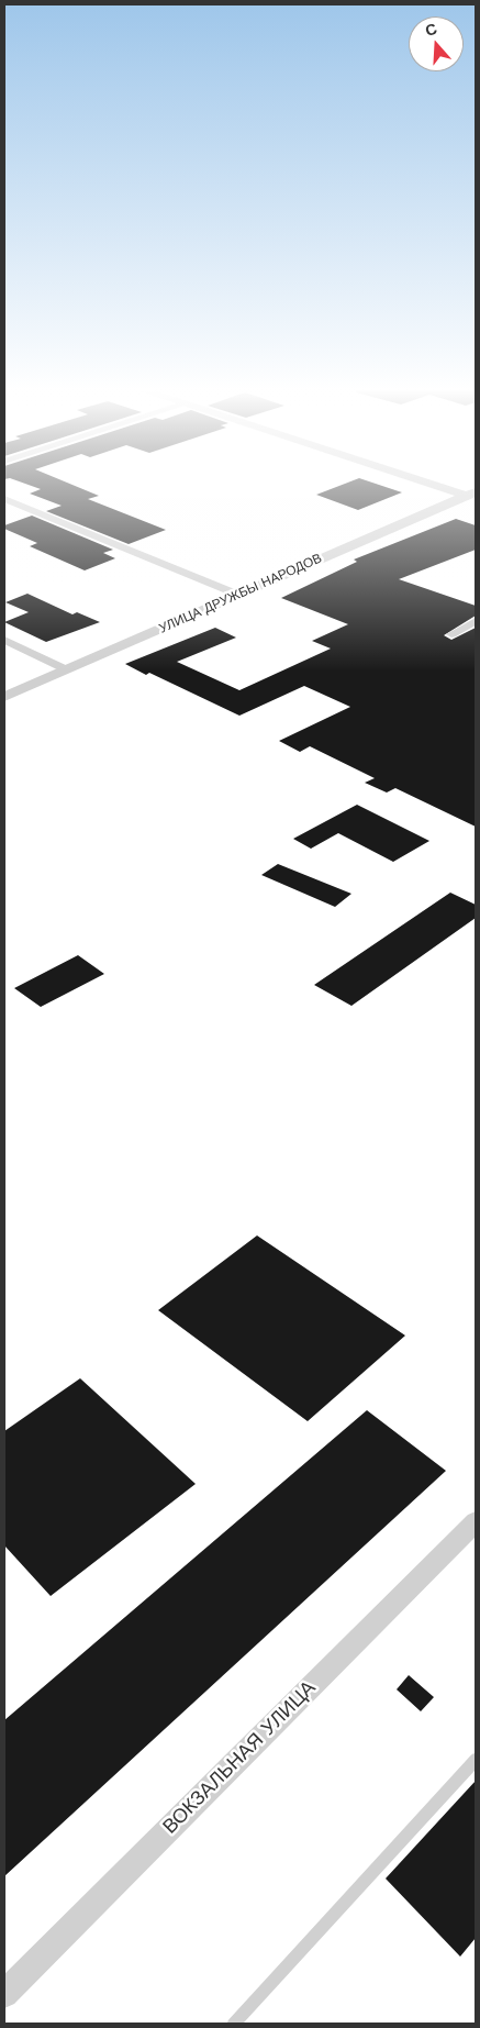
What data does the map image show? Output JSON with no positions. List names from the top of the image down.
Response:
{
  "streets": {
    "street": ["УЛИЦА ДРУЖБЫ НАРОДОВ", "ВОКЗАЛЬНАЯ УЛИЦА"]
  },
  "north": "top"
}
